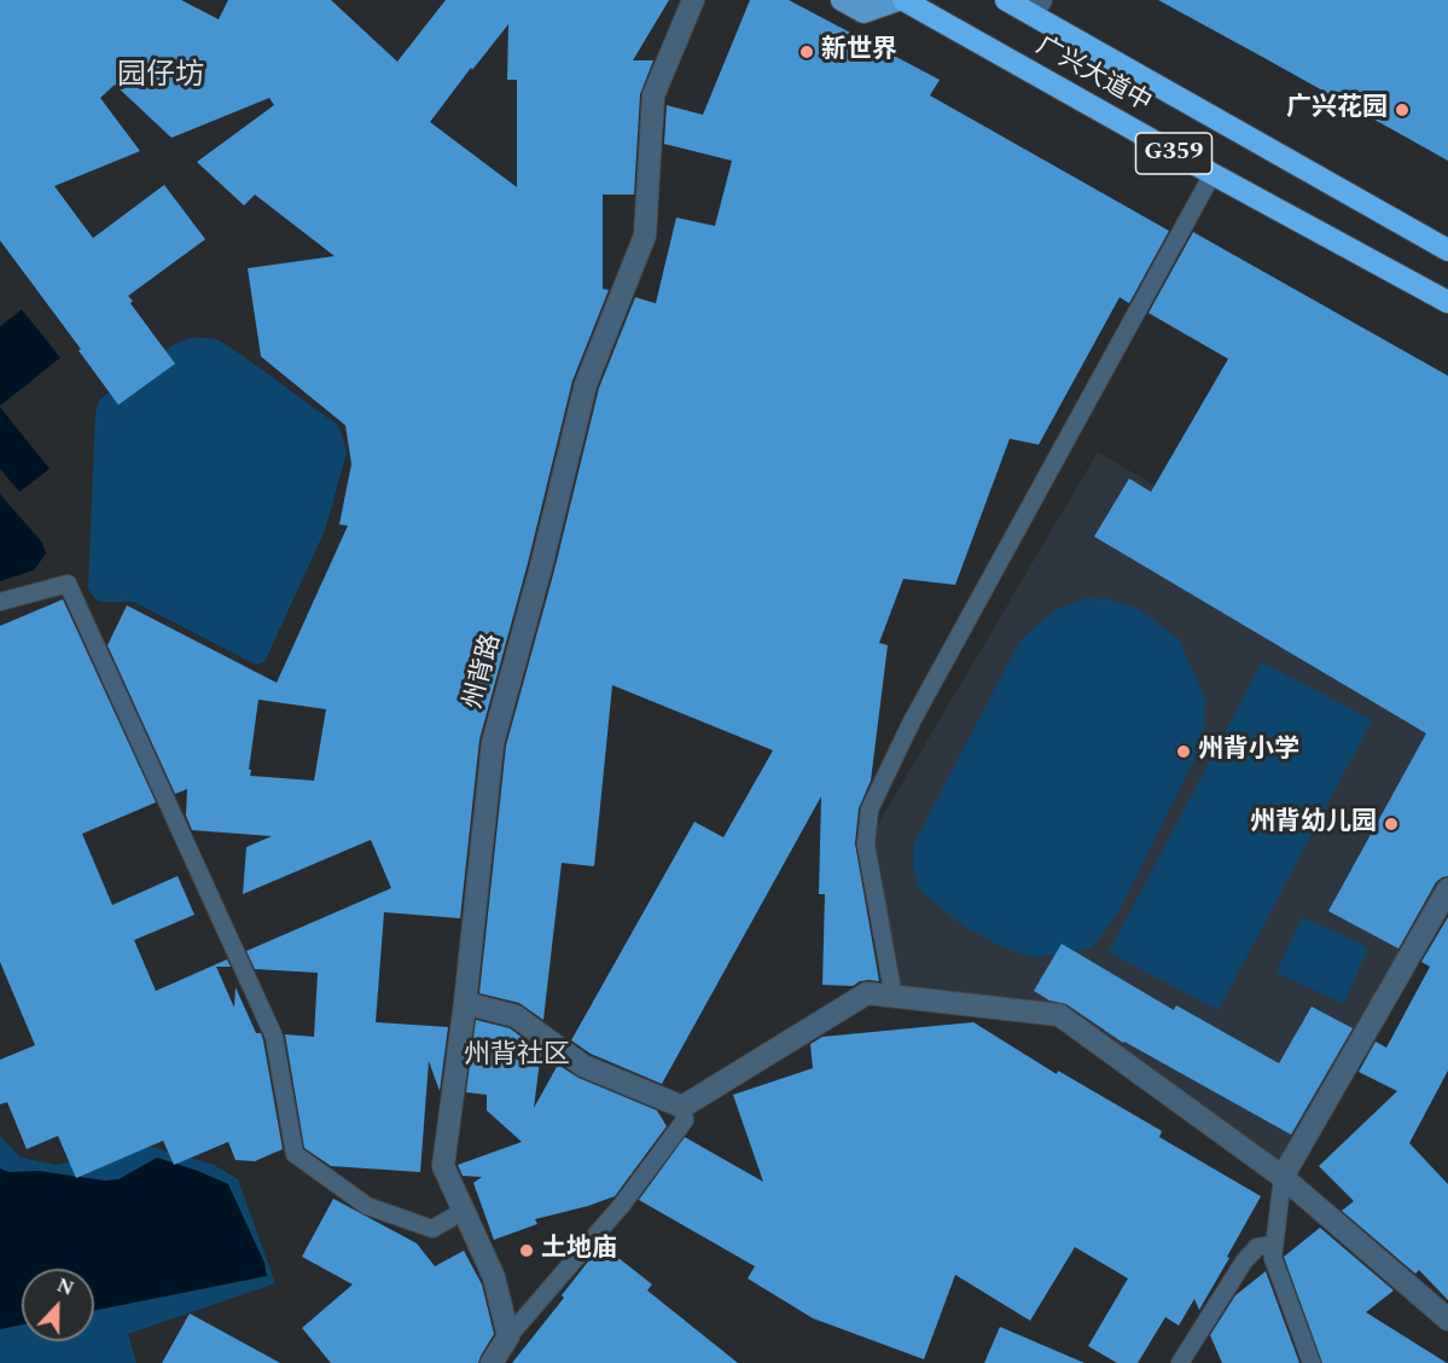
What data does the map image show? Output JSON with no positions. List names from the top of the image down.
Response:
{
  "streets": {
    "highway": ["广兴大道中", "G359"],
    "street": ["州背路"]
  },
  "districts": ["园仔坊", "州背社区"],
  "places": [
    "新世界",
    "广兴花园",
    "州背小学",
    "州背幼儿园",
    "土地庙"
  ],
  "north": "top"
}
